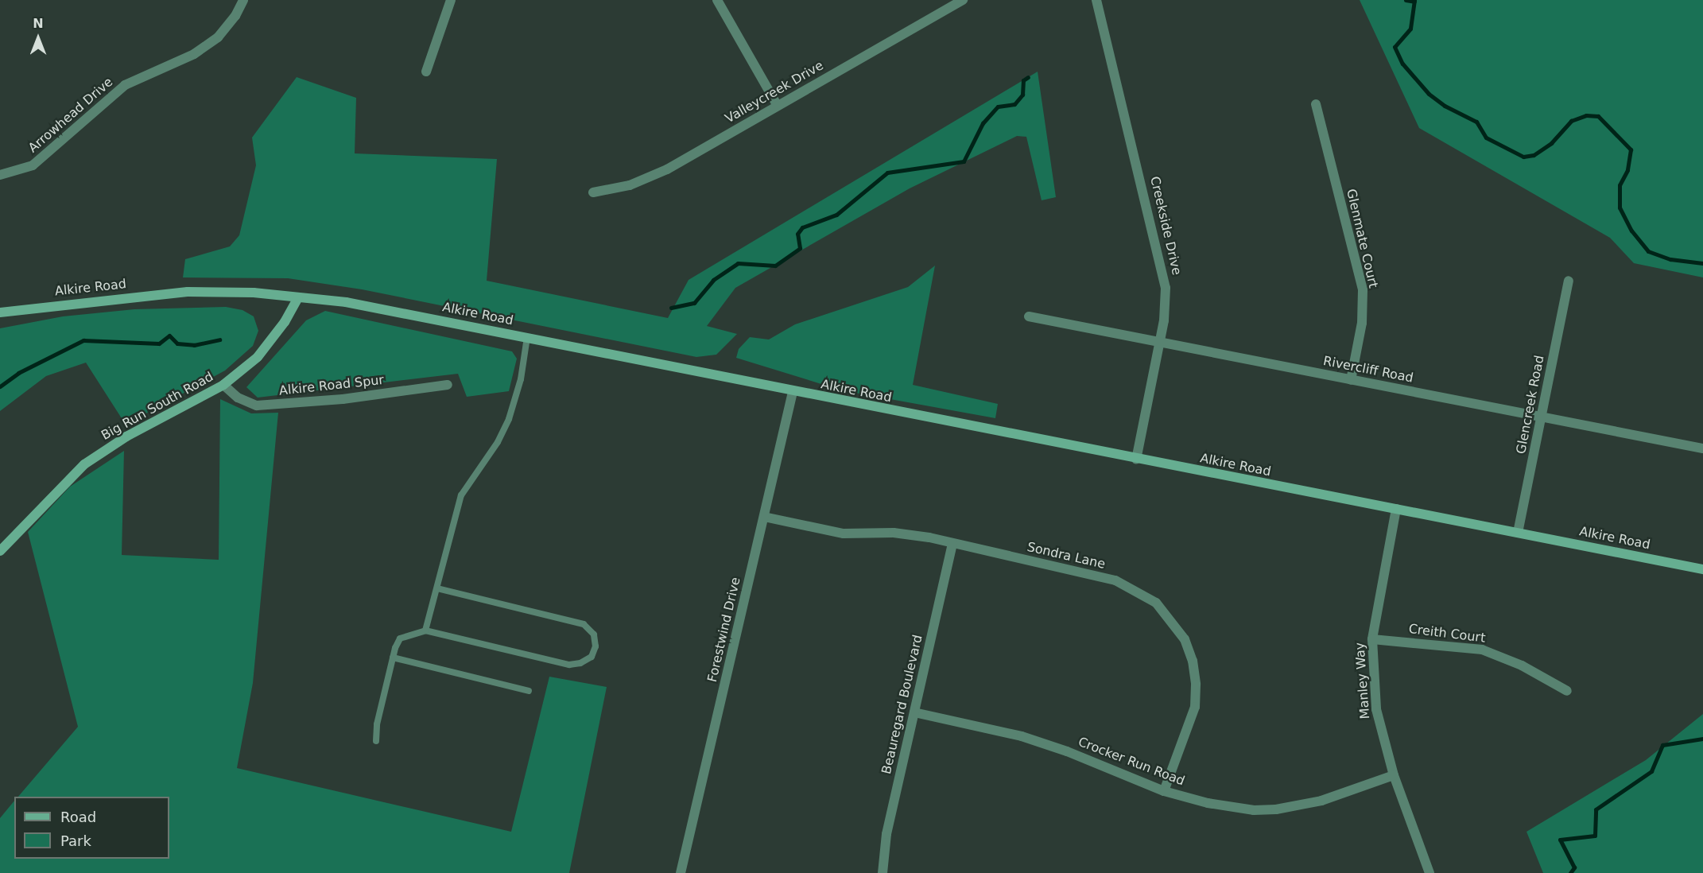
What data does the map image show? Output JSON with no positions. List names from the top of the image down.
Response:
{
  "streets": {
    "main road": ["Alkire Road", "Big Run South Road"],
    "street": [
      "Valleycreek Drive",
      "Arrowhead Drive",
      "Creekside Drive",
      "Glenmate Court",
      "Rivercliff Road",
      "Alkire Road Spur",
      "Glencreek Road",
      "Sondra Lane",
      "Forestwind Drive",
      "Creith Court",
      "Manley Way",
      "Beauregard Boulevard",
      "Crocker Run Road"
    ]
  },
  "crossings": [
    ["Creekside Drive", "Alkire Road"],
    ["Creekside Drive", "Rivercliff Road"],
    ["Glenmate Court", "Rivercliff Road"],
    ["Alkire Road", "Glencreek Road"],
    ["Alkire Road", "Big Run South Road"],
    ["Alkire Road", "Forestwind Drive"],
    ["Alkire Road", "Manley Way"],
    ["Rivercliff Road", "Glencreek Road"],
    ["Alkire Road Spur", "Big Run South Road"],
    ["Sondra Lane", "Forestwind Drive"],
    ["Sondra Lane", "Beauregard Boulevard"],
    ["Sondra Lane", "Crocker Run Road"],
    ["Creith Court", "Manley Way"],
    ["Manley Way", "Crocker Run Road"],
    ["Beauregard Boulevard", "Crocker Run Road"]
  ],
  "legend": ["Road", "Park"],
  "north": "top"
}
